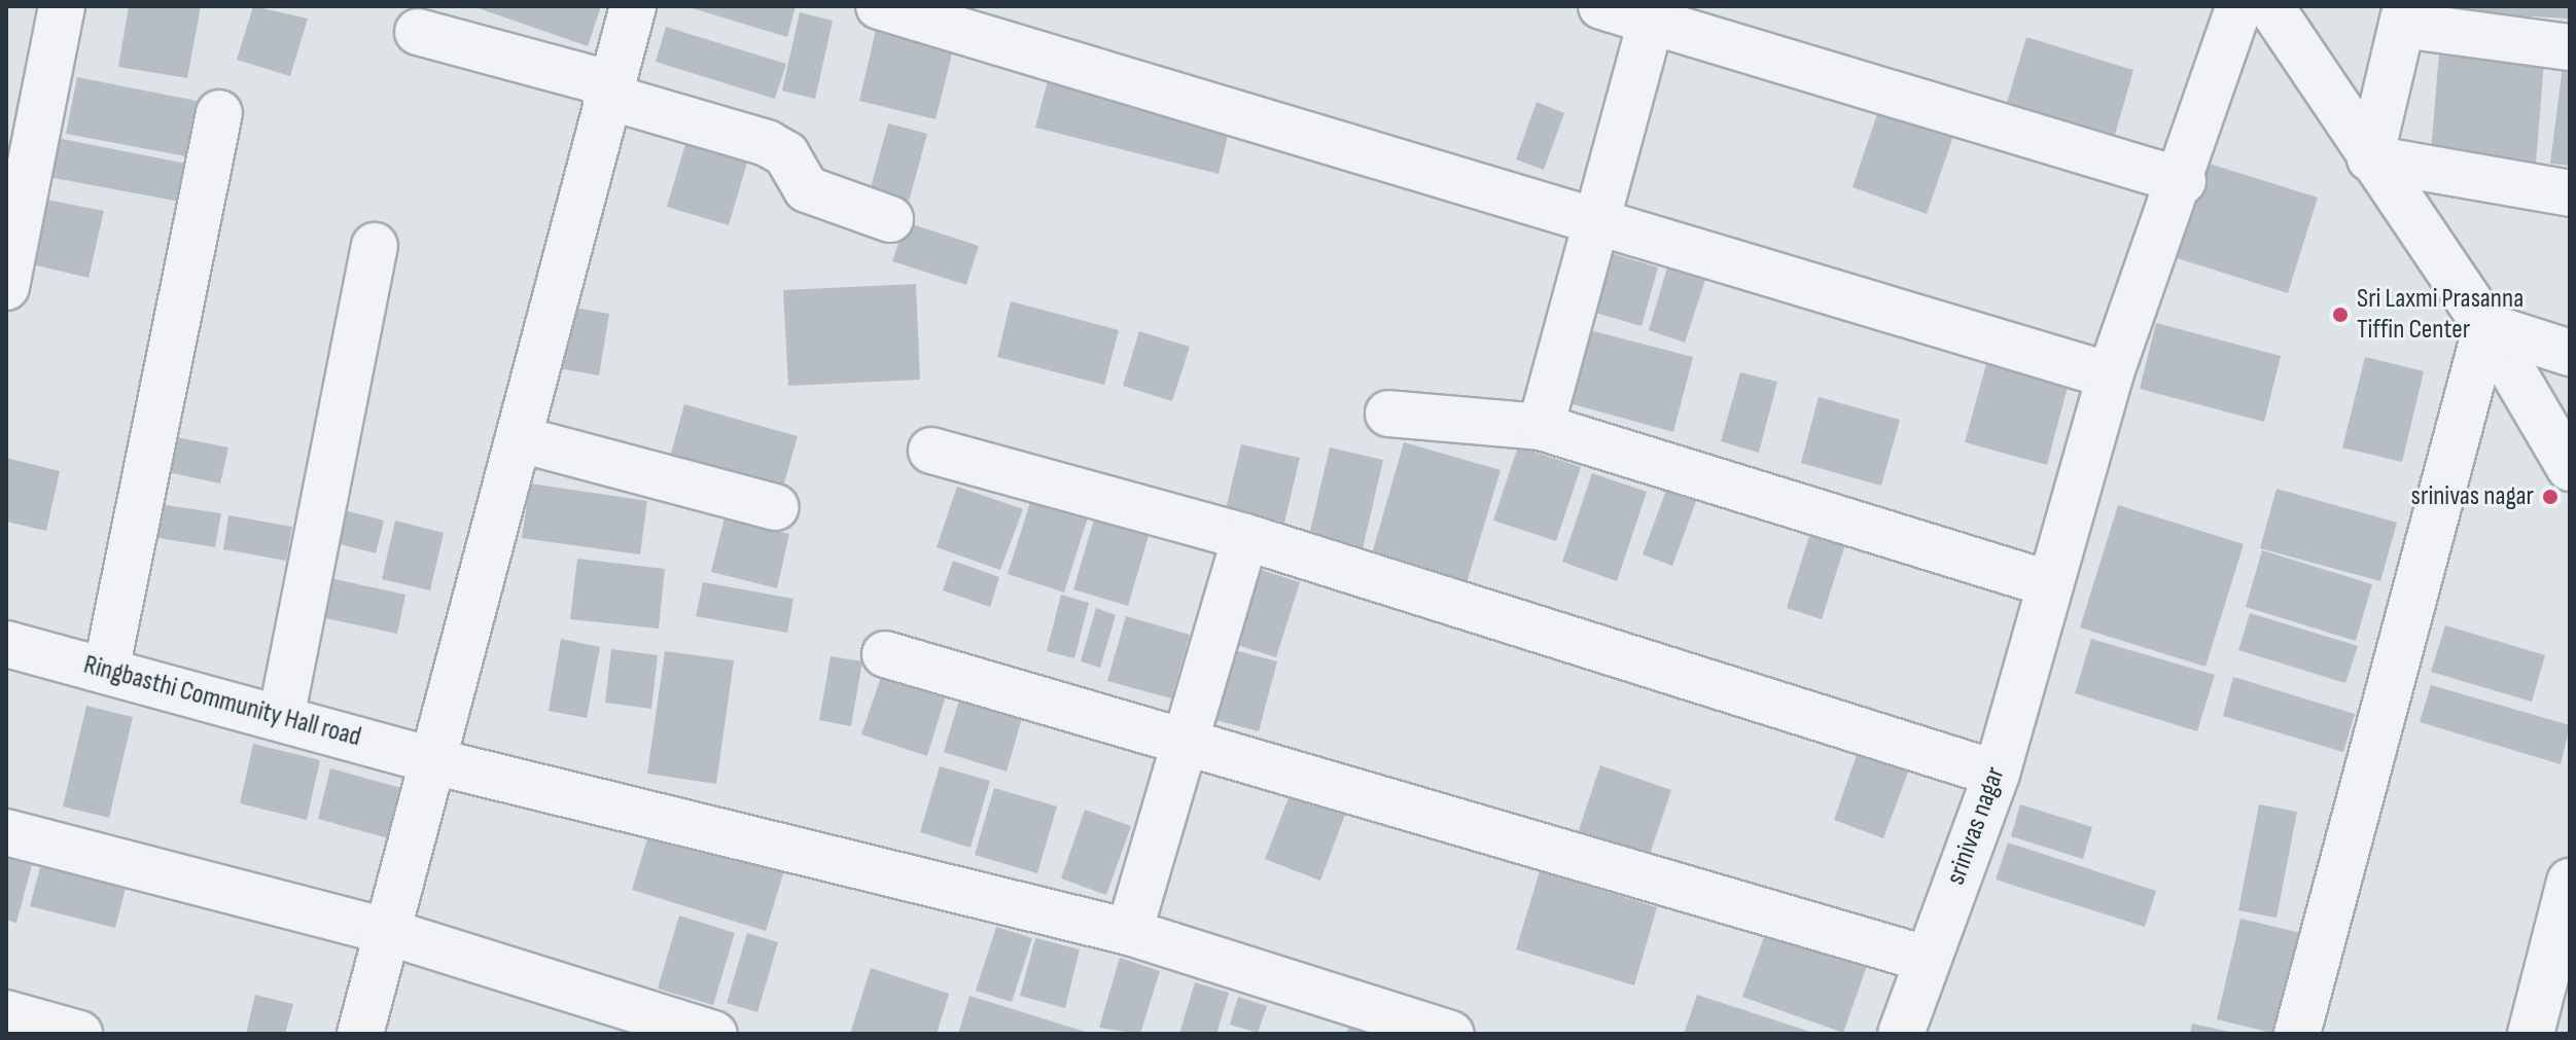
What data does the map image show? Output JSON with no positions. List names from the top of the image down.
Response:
{
  "streets": {
    "street": ["Ringbasthi Community Hall road", "srinivas nagar"]
  },
  "places": ["Sri Laxmi Prasanna Tiffin Center", "srinivas nagar"]
}
